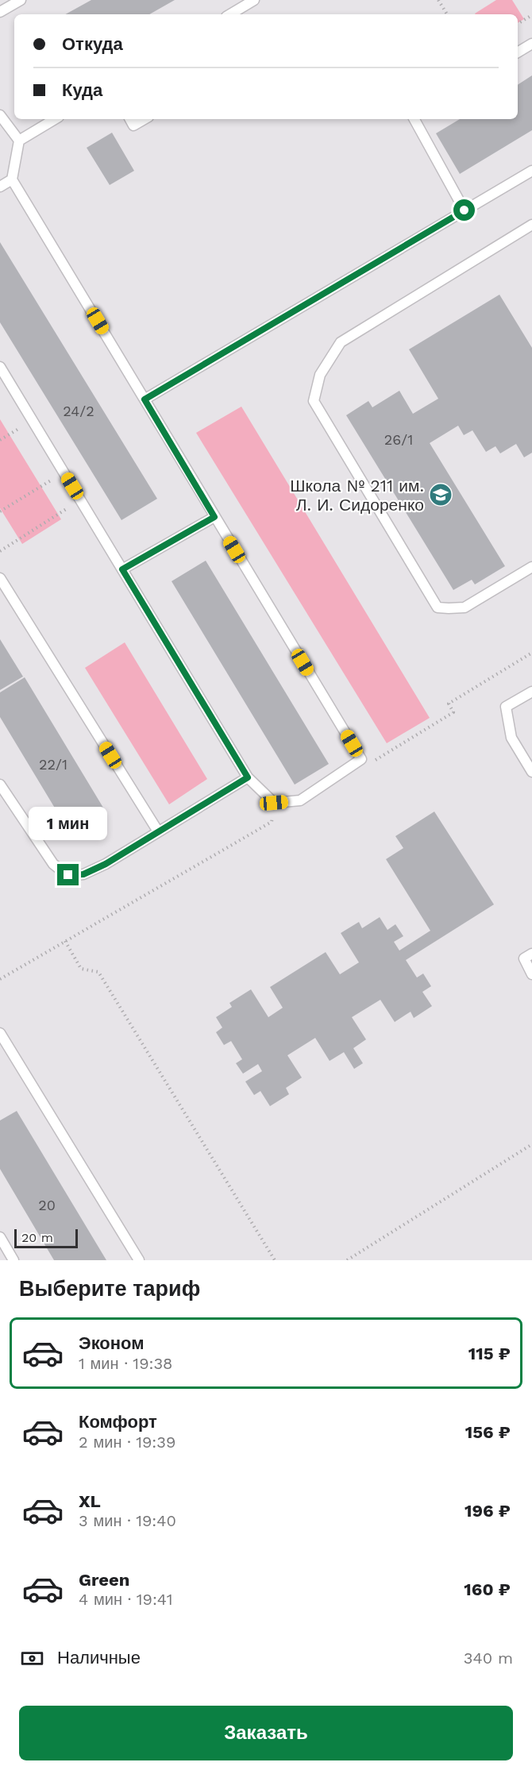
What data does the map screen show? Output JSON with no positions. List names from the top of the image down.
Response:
{
  "places": {
    "school or university": ["Школа № 211 им. Л. И. Сидоренко"]
  },
  "house_numbers": [
    "24/2",
    "26/1",
    "22/1",
    "20"
  ],
  "scale_bar": "20 m",
  "page": {
    "banner": ["Откуда", "Куда"],
    "bubble": "1 мин",
    "scale": "20 m",
    "heading": "Выберите тариф",
    "list": [
      {
        "name": "Эконом",
        "note": "1 мин · 19:38",
        "value": "115 ₽"
      },
      {
        "name": "Комфорт",
        "note": "2 мин · 19:39",
        "value": "156 ₽"
      },
      {
        "name": "XL",
        "note": "3 мин · 19:40",
        "value": "196 ₽"
      },
      {
        "name": "Green",
        "note": "4 мин · 19:41",
        "value": "160 ₽"
      }
    ],
    "pay": ["Наличные", "340 m"],
    "buttons": "Заказать"
  }
}
